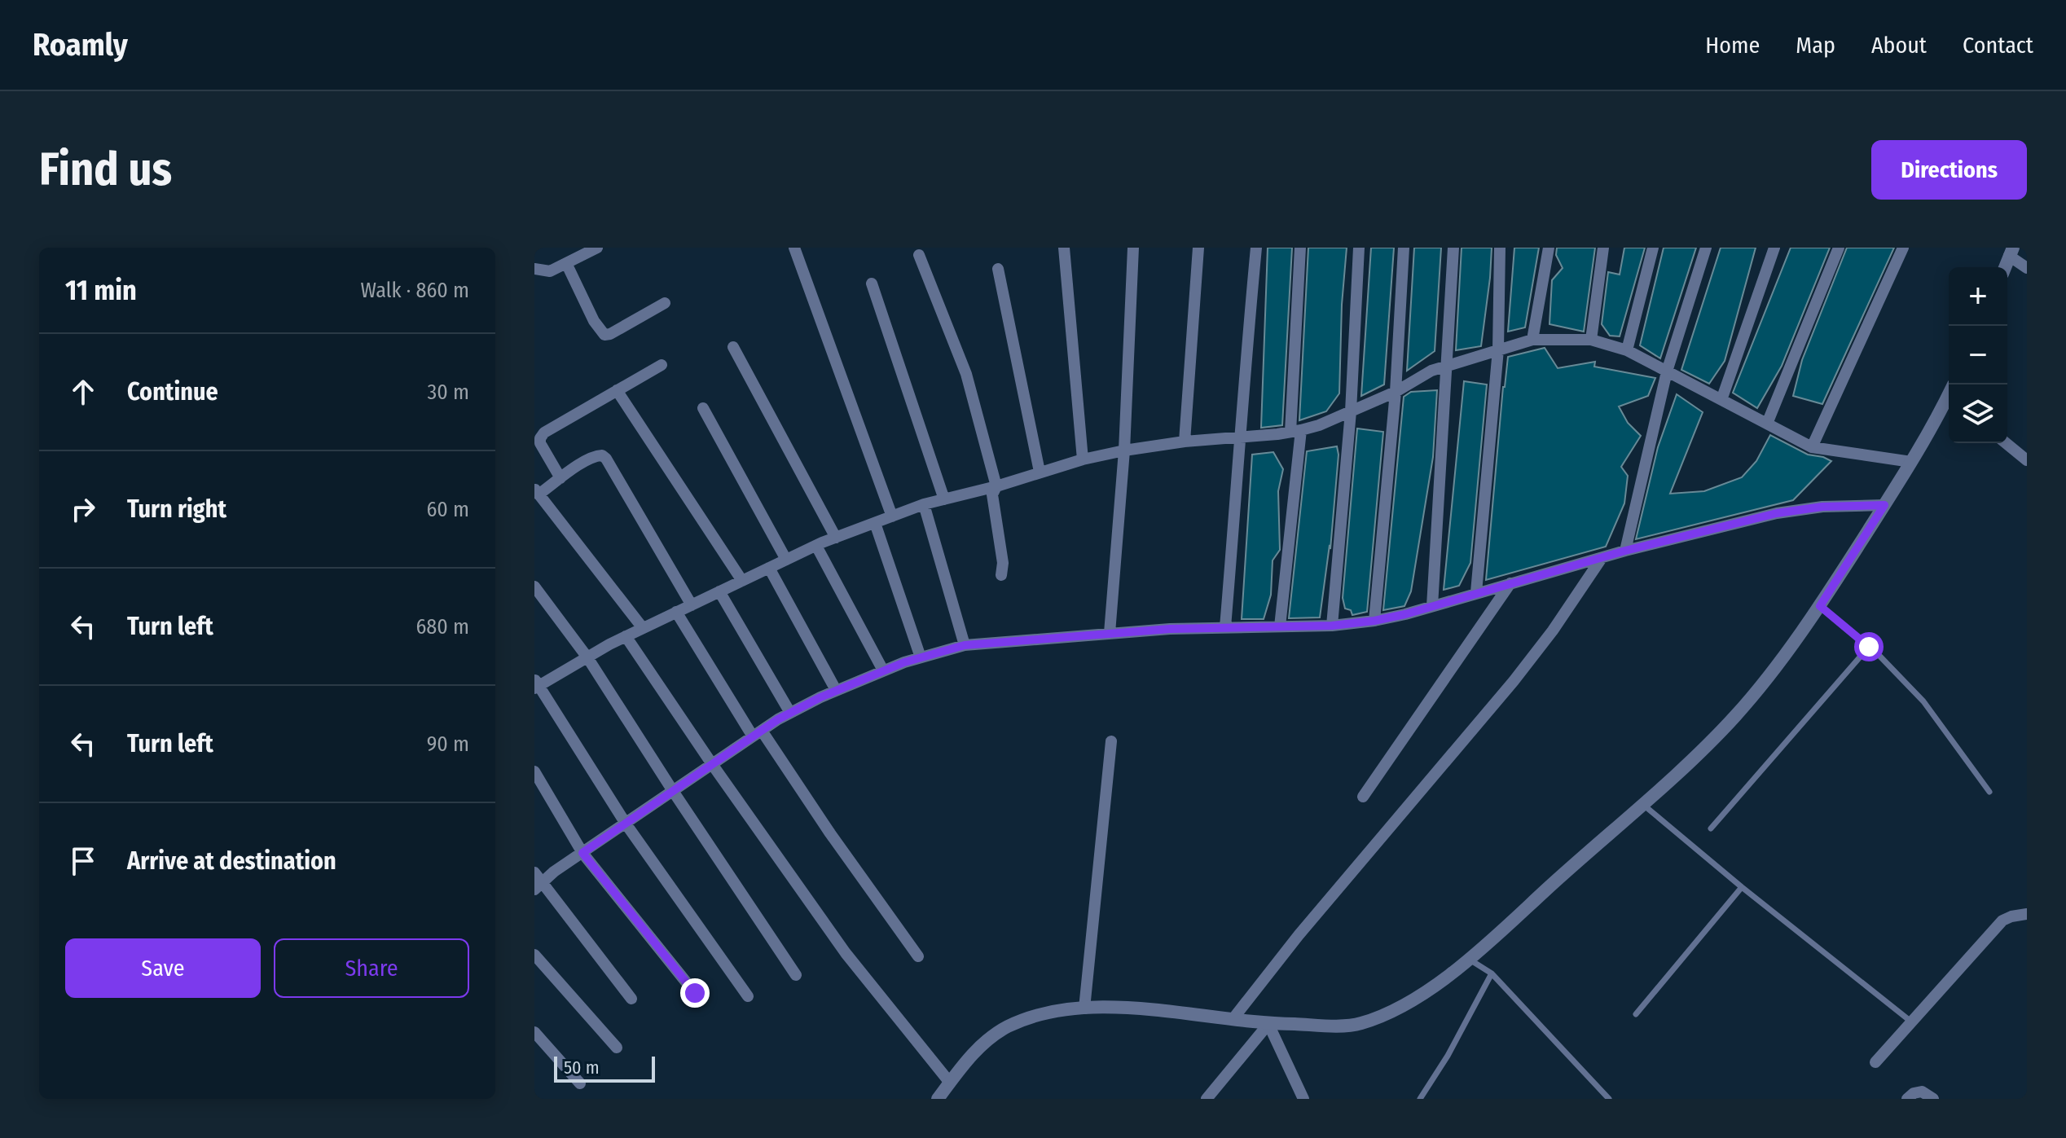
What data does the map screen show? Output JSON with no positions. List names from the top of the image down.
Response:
{
  "scale_bar": "50 m",
  "page": {
    "header": "Roamly",
    "nav": [
      "Home",
      "Map",
      "About",
      "Contact"
    ],
    "buttons": [
      "Directions",
      ["Save", "Share"]
    ],
    "title": "Find us",
    "heading": ["11 min", "Walk · 860 m"],
    "map_buttons": ["+", "−"],
    "list": [
      ["Continue", "30 m"],
      ["Turn right", "60 m"],
      ["Turn left", "680 m"],
      ["Turn left", "90 m"],
      "Arrive at destination"
    ],
    "scale": "50 m"
  }
}
